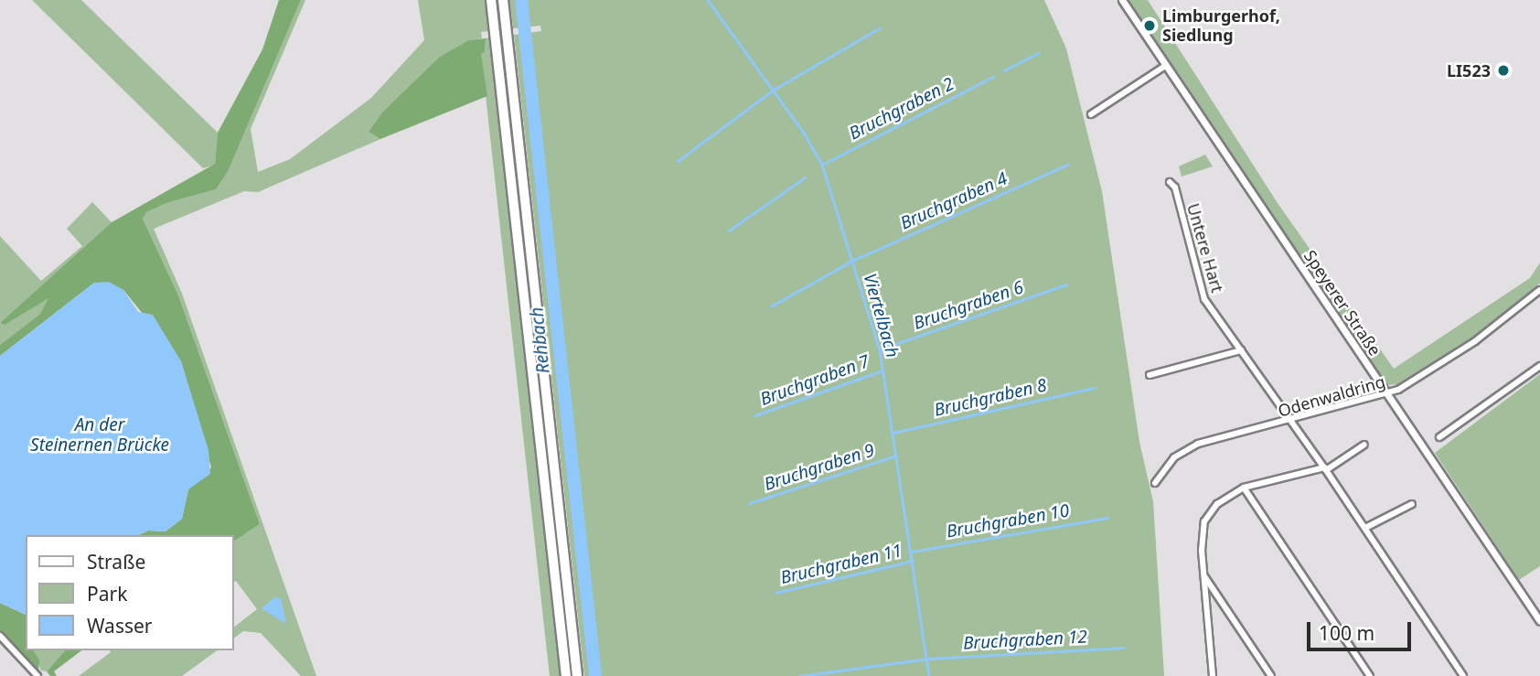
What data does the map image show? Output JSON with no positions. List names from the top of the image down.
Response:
{
  "streets": {
    "street": ["Untere Hart", "Speyerer Straße", "Odenwaldring"]
  },
  "crossings": [
    ["Untere Hart", "Odenwaldring"],
    ["Speyerer Straße", "Odenwaldring"]
  ],
  "water": [
    "Bruchgraben 2",
    "Bruchgraben 4",
    "Bruchgraben 6",
    "Viertelbach",
    "Rehbach",
    "Bruchgraben 7",
    "Bruchgraben 8",
    "An der Steinernen Brücke",
    "Bruchgraben 9",
    "Bruchgraben 10",
    "Bruchgraben 11",
    "Bruchgraben 12"
  ],
  "places": ["Limburgerhof, Siedlung", "LI523"],
  "legend": ["Straße", "Park", "Wasser"],
  "scale_bar": "100 m"
}
